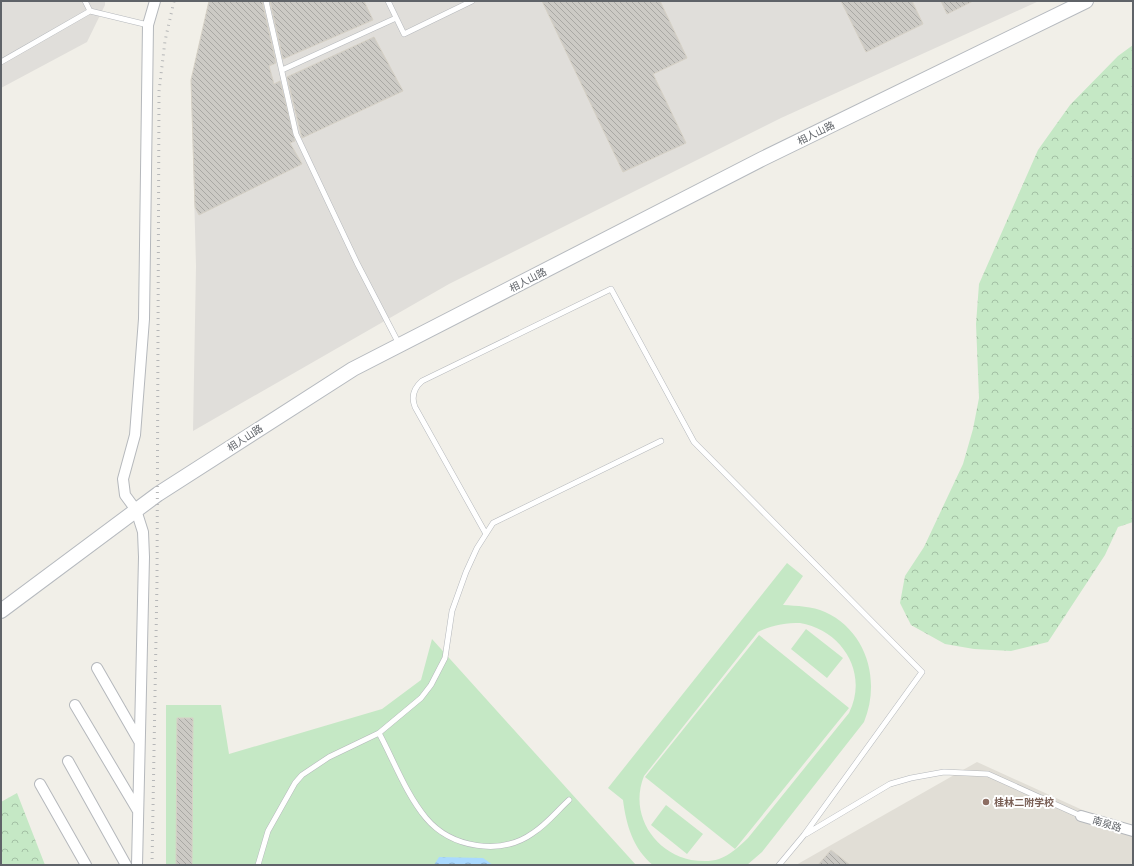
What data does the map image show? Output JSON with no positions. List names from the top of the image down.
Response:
{
  "streets": {
    "street": ["相人山路", "南泉路"]
  },
  "places": ["桂林二附学校"]
}
